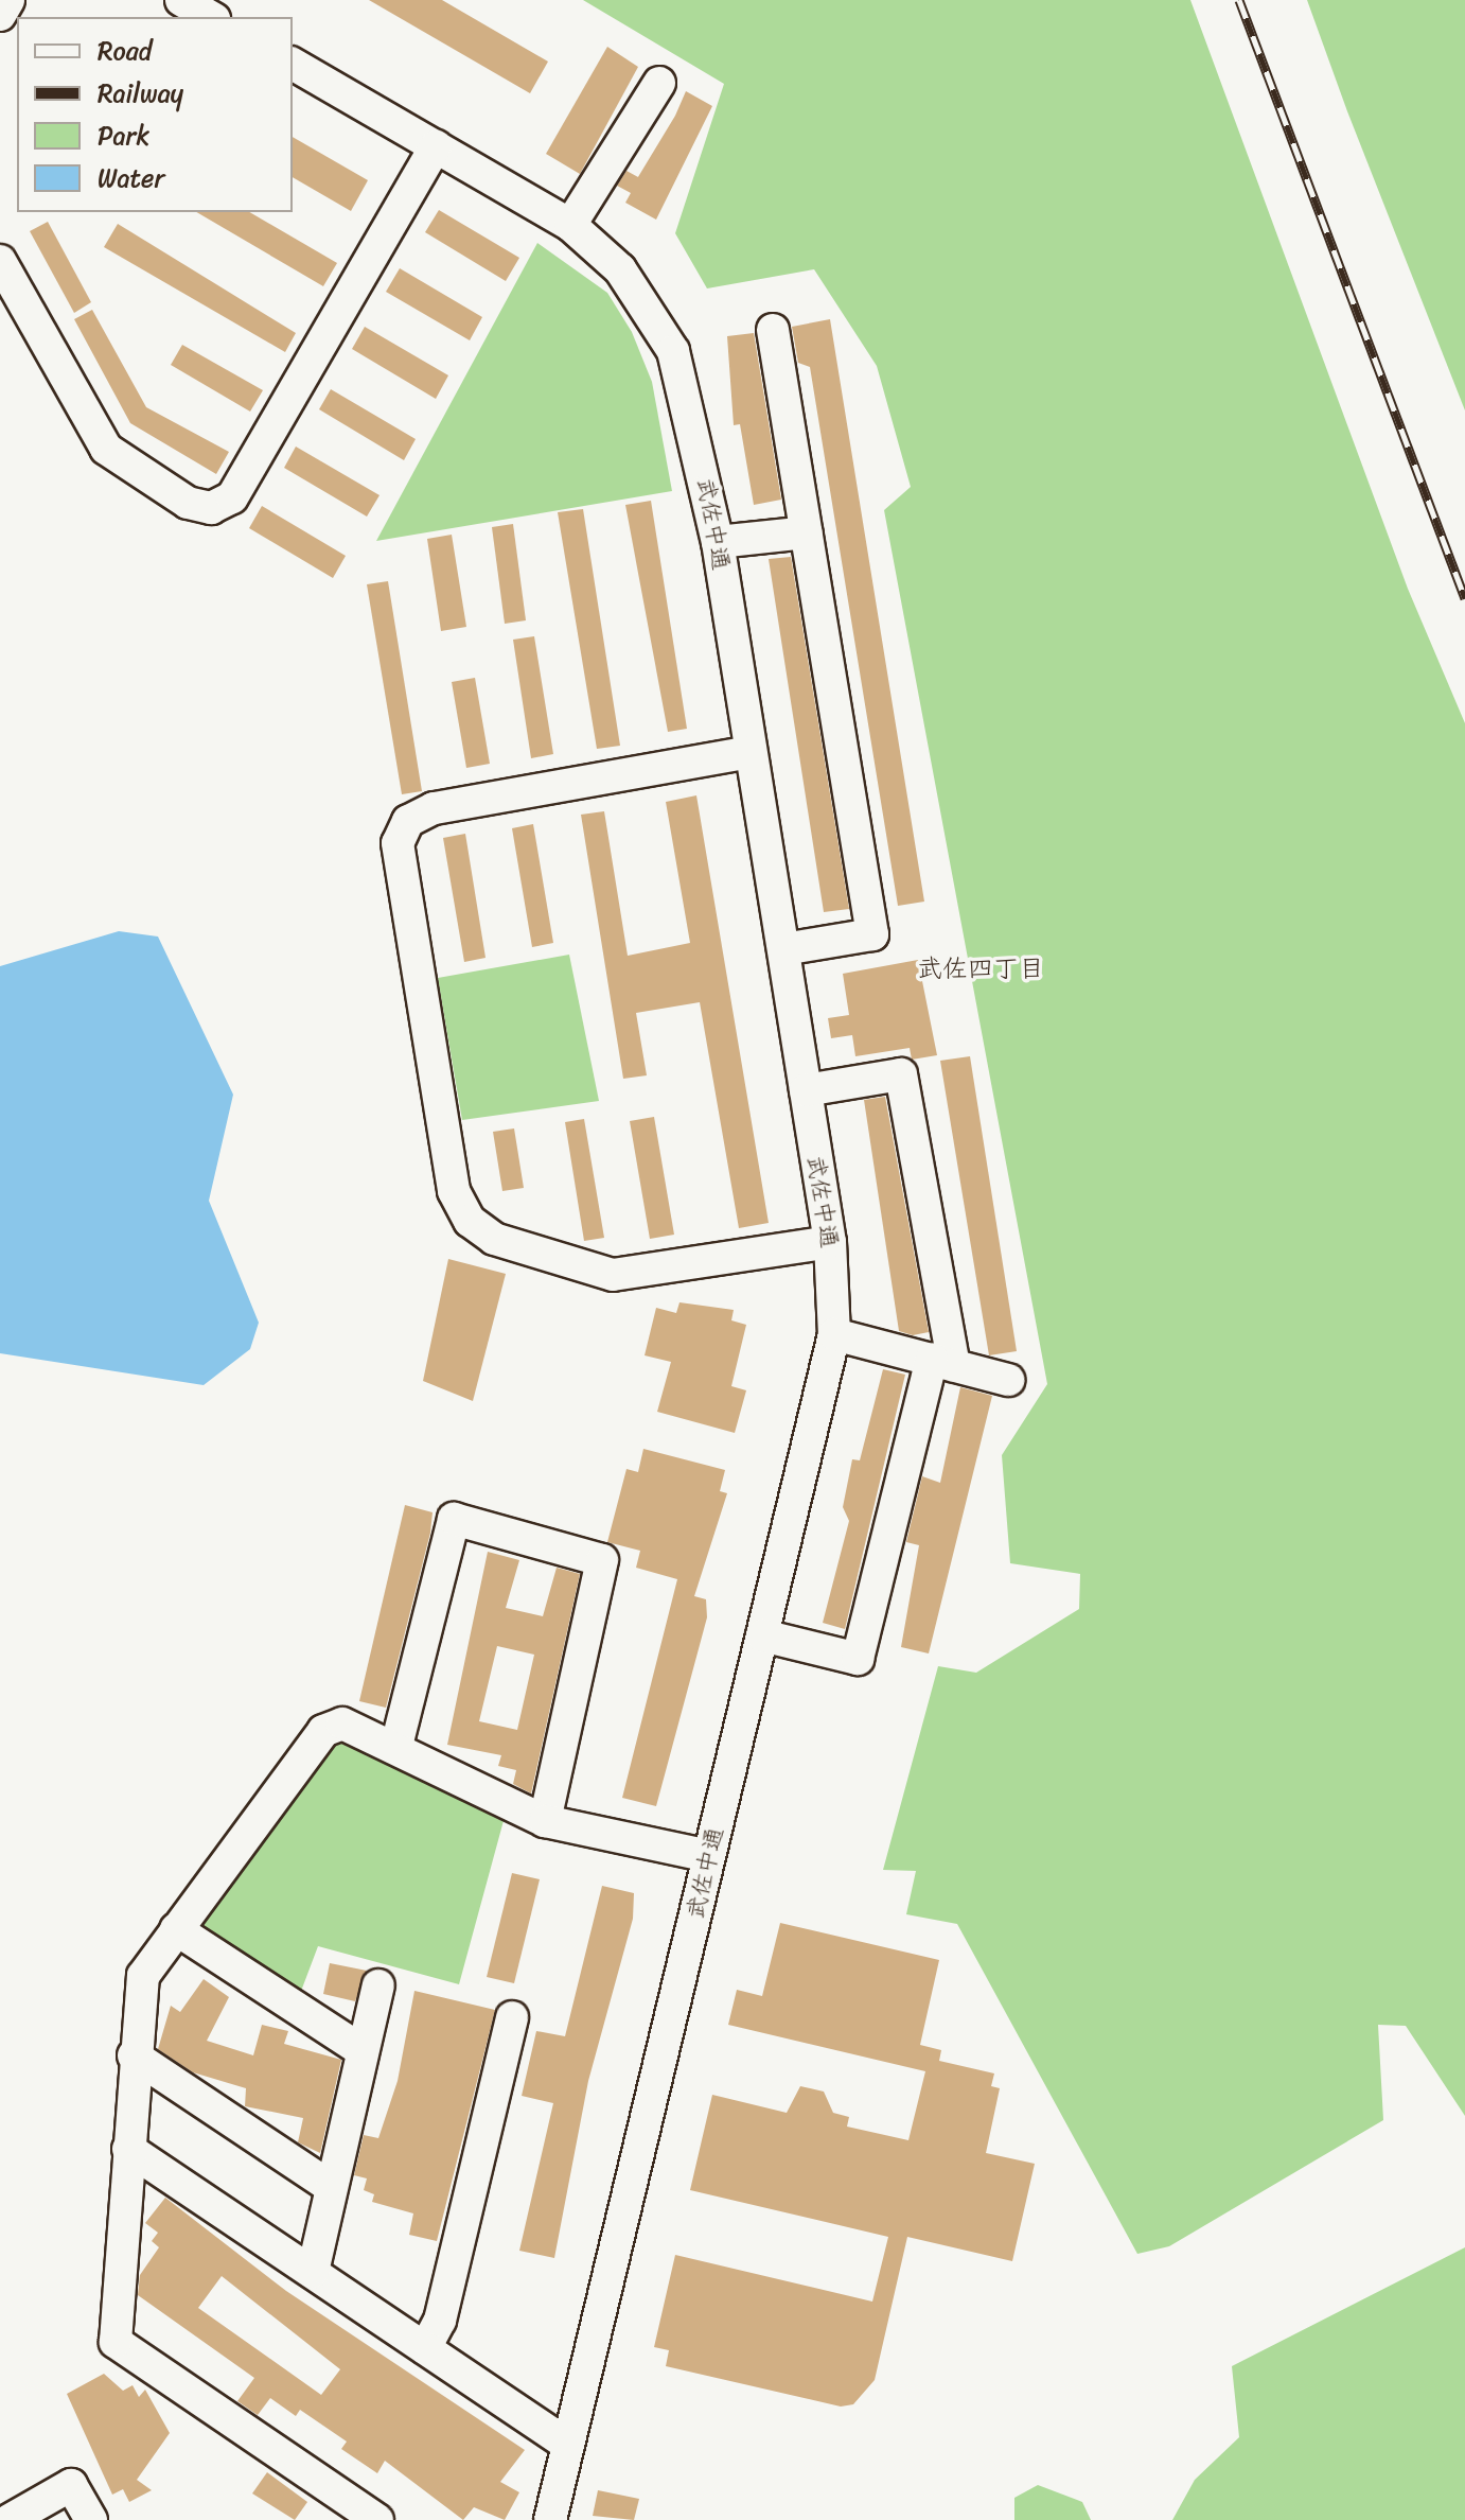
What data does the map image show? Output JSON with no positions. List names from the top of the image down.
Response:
{
  "streets": {
    "street": ["武佐中通"]
  },
  "districts": ["武佐四丁目"],
  "legend": [
    "Road",
    "Railway",
    "Park",
    "Water"
  ]
}
